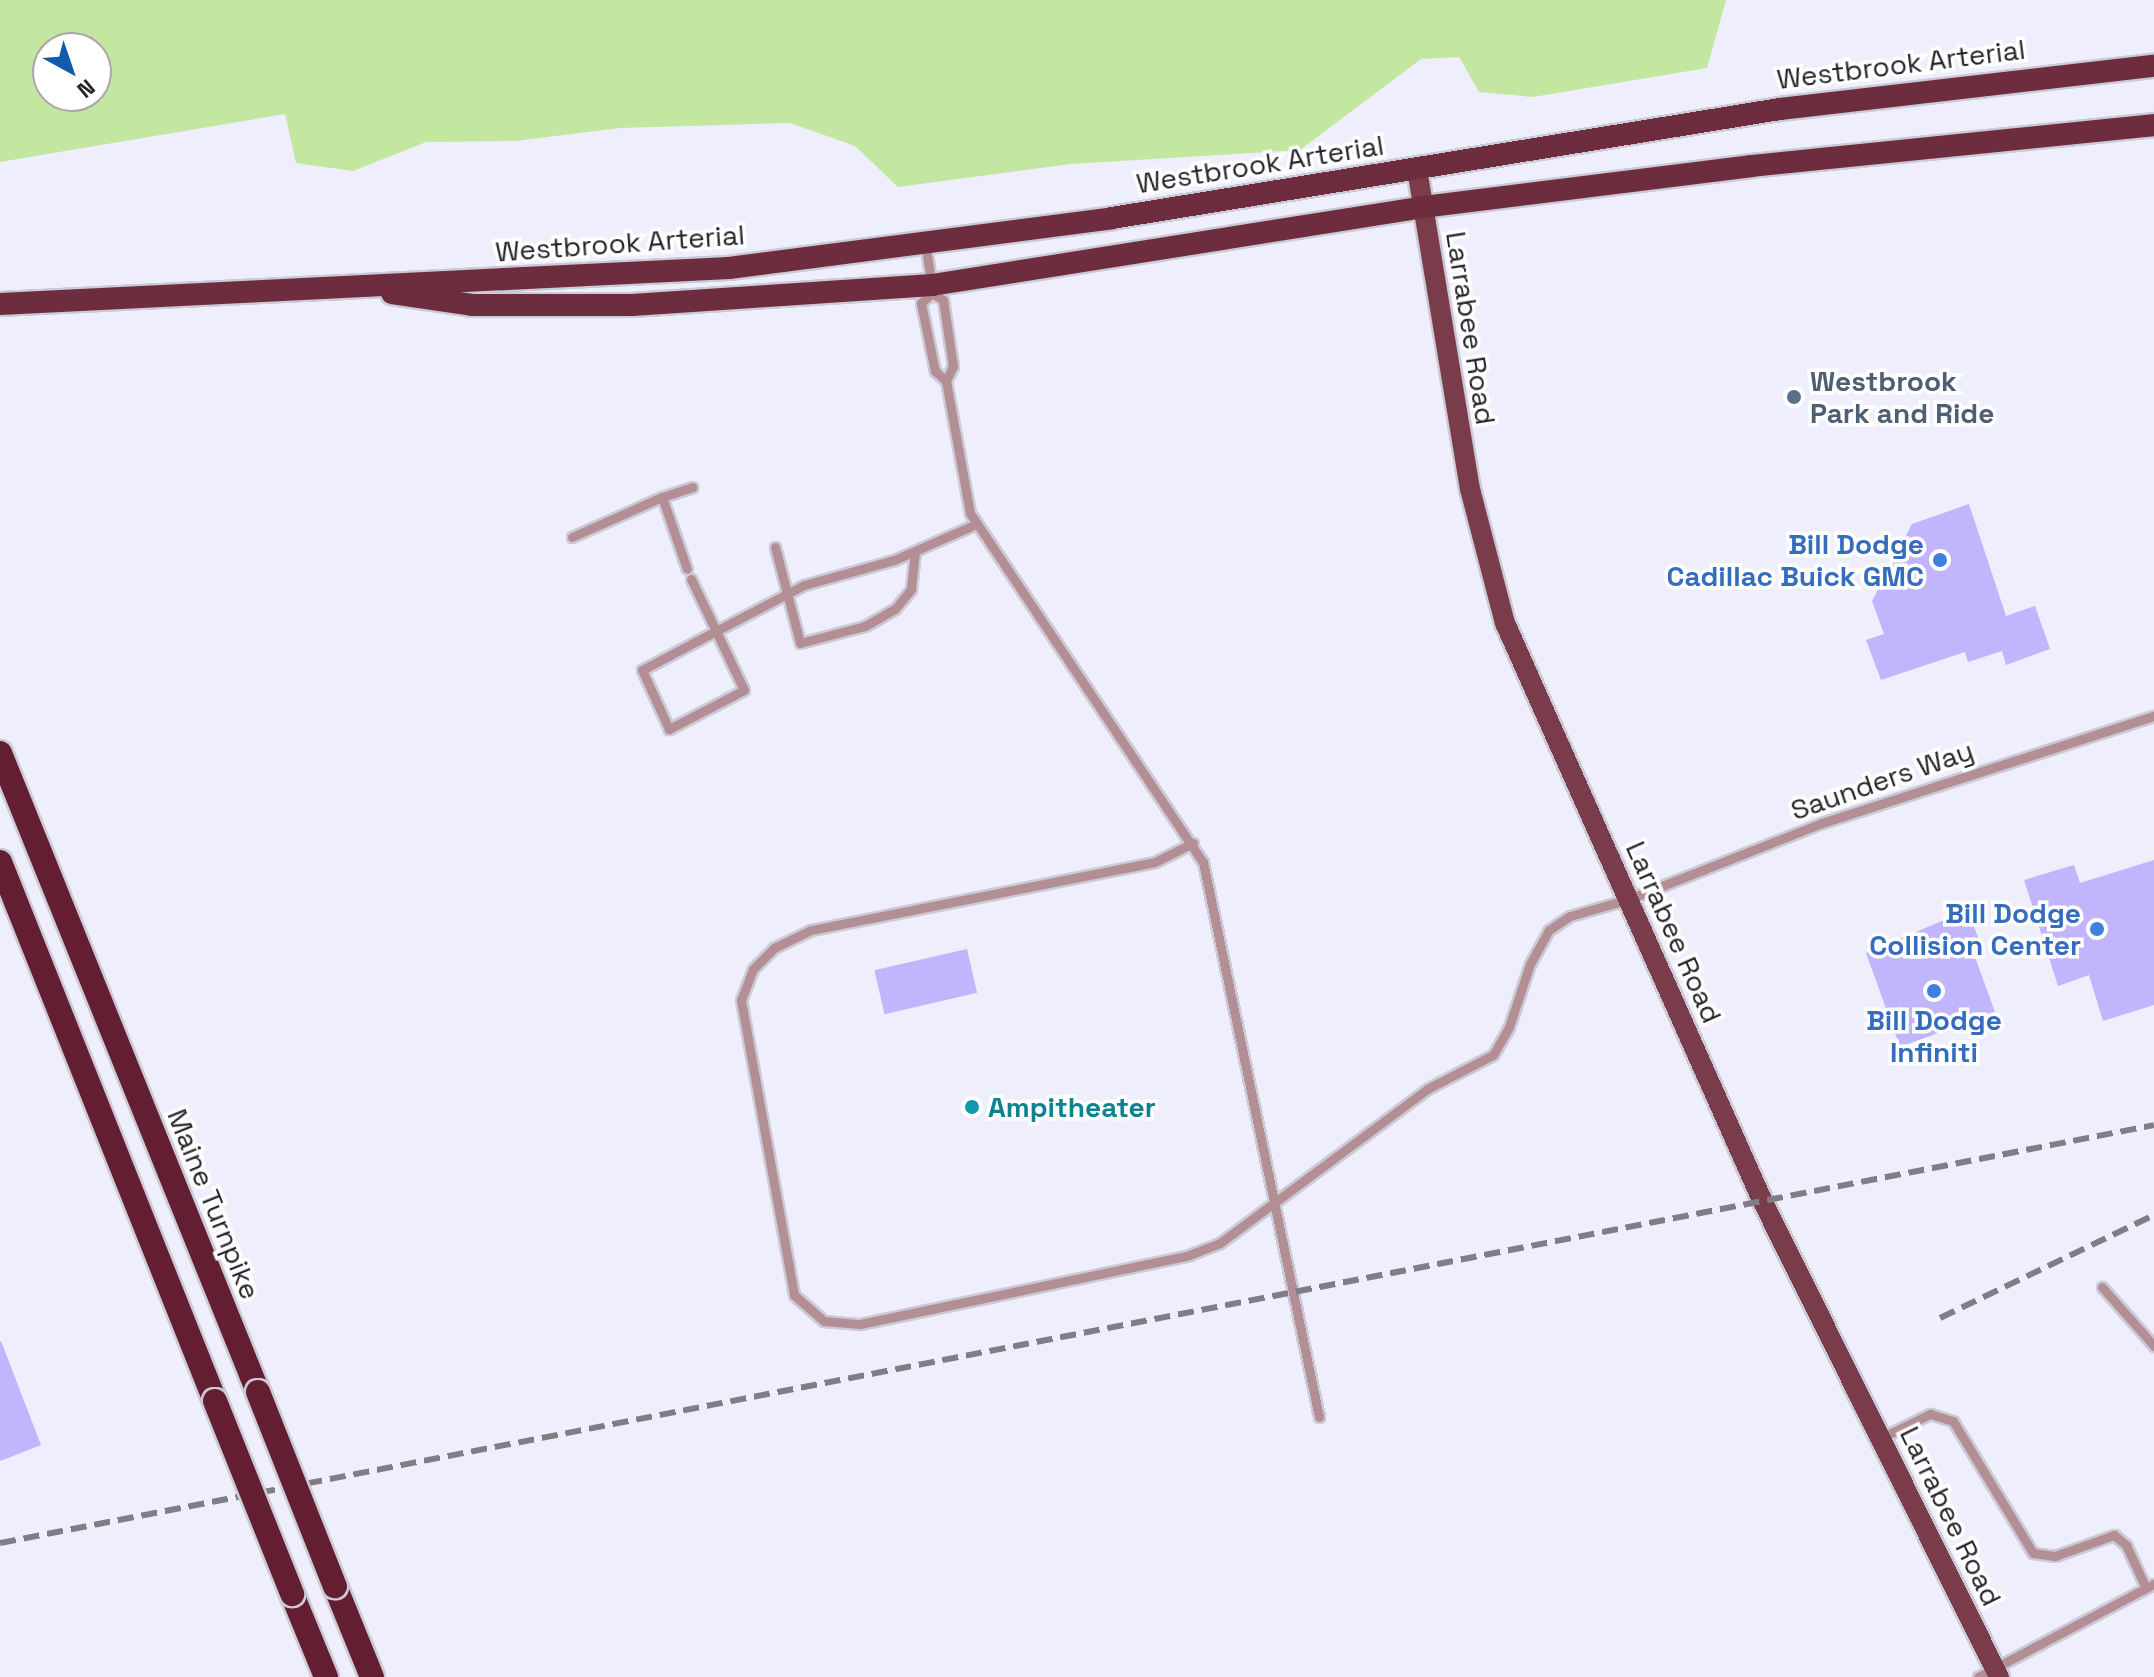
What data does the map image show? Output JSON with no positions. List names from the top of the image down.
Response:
{
  "streets": {
    "highway": ["Westbrook Arterial", "Maine Turnpike"],
    "main road": ["Larrabee Road"],
    "lane": ["Saunders Way"]
  },
  "crossings": [
    ["Westbrook Arterial", "Larrabee Road"],
    ["Larrabee Road", "Saunders Way"]
  ],
  "places": [
    "Westbrook Park and Ride",
    "Bill Dodge Cadillac Buick GMC",
    "Bill Dodge Collision Center",
    "Bill Dodge Infiniti",
    "Ampitheater"
  ],
  "north": "bottom right"
}
